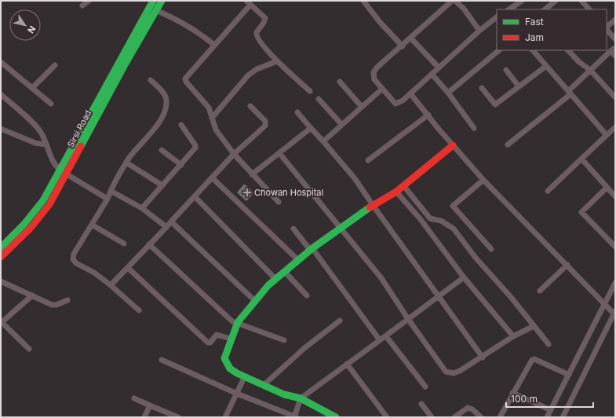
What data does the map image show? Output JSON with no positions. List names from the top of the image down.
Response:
{
  "streets": {
    "main road": ["Sirsi Road"]
  },
  "places": {
    "health": ["Chowan Hospital"]
  },
  "legend": ["Fast", "Jam"],
  "scale_bar": "100 m",
  "north": "bottom right"
}
